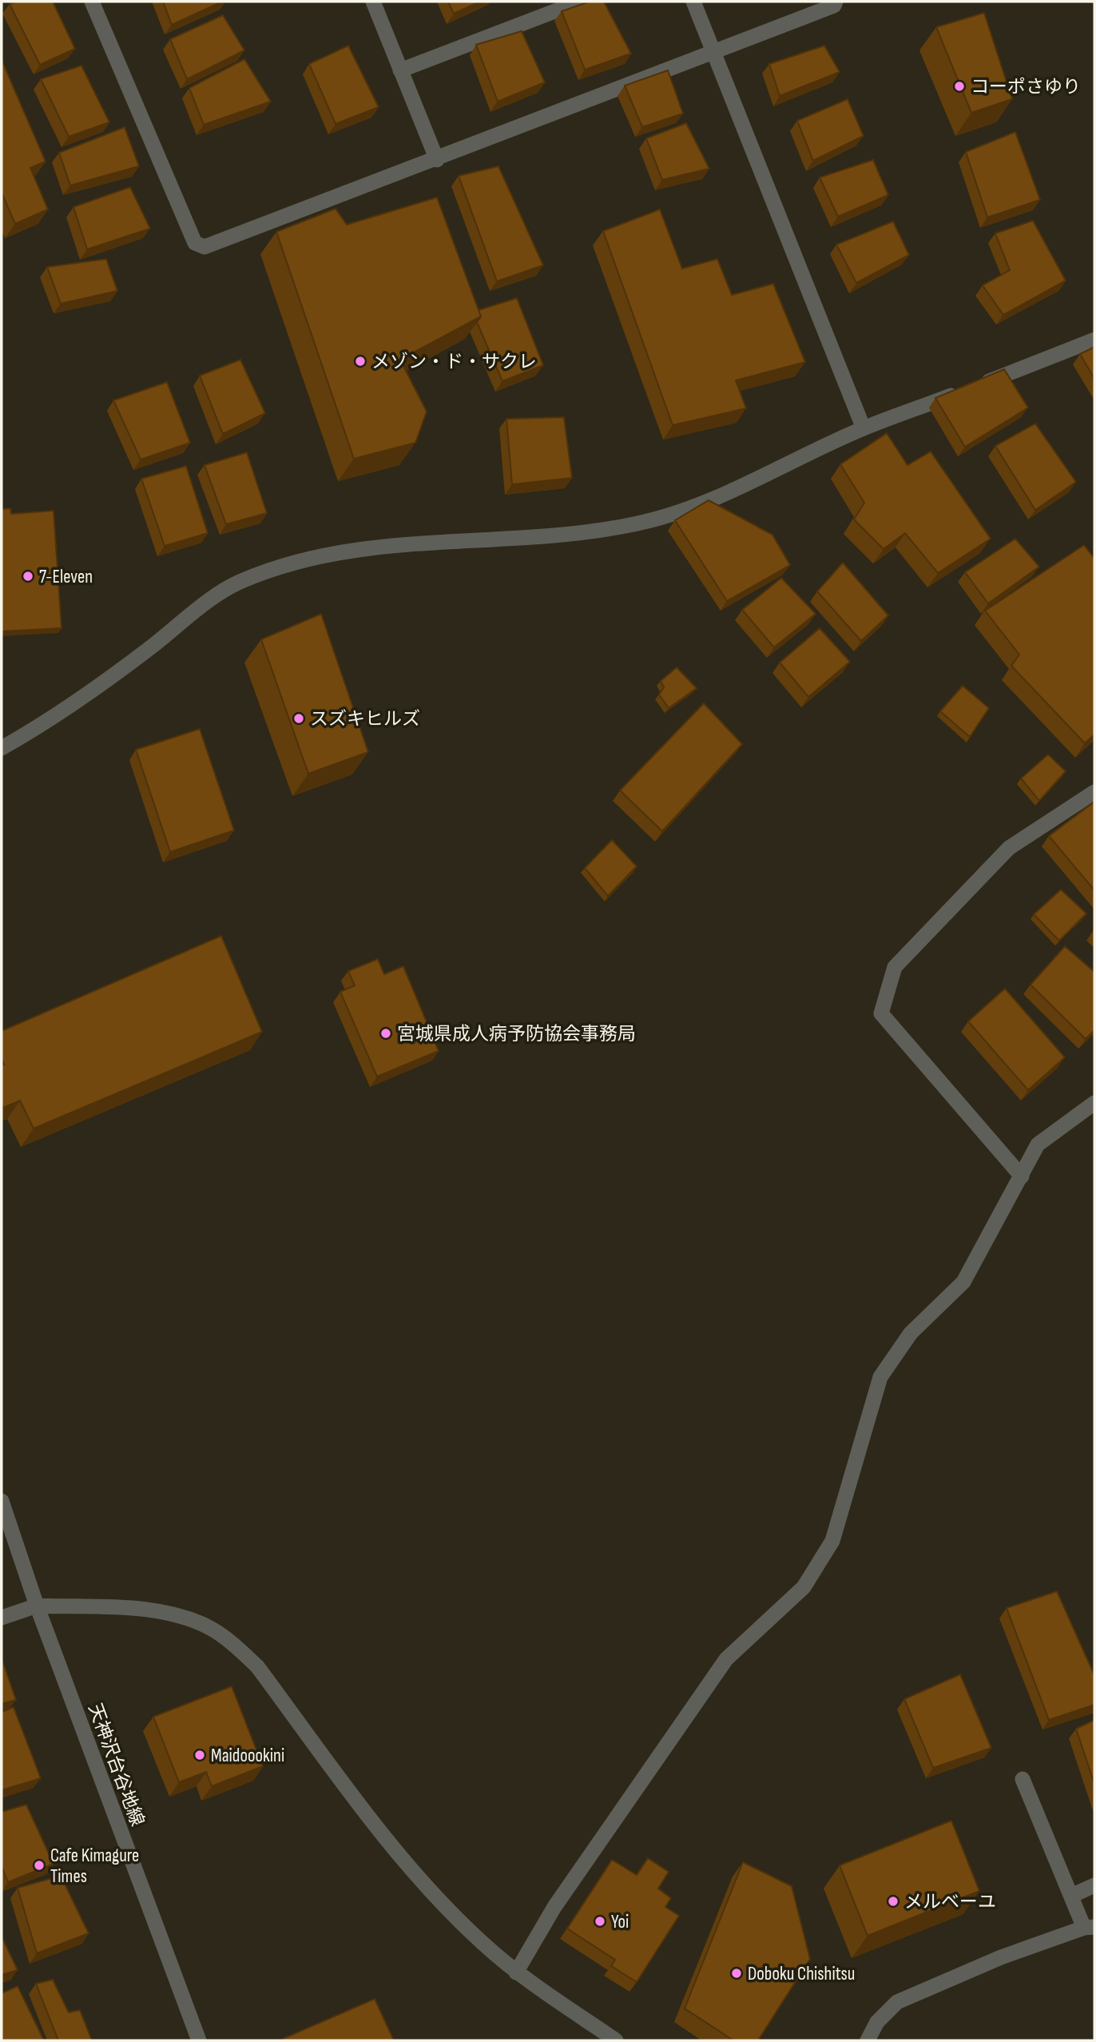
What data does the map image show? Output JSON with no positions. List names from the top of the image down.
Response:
{
  "streets": {
    "street": ["天神沢台谷地線"]
  },
  "places": [
    "コーポさゆり",
    "メゾン・ド・サクレ",
    "7-Eleven",
    "スズキヒルズ",
    "宮城県成人病予防協会事務局",
    "Maidoookini",
    "Cafe Kimagure Times",
    "メルベーユ",
    "Yoi",
    "Doboku Chishitsu"
  ]
}
